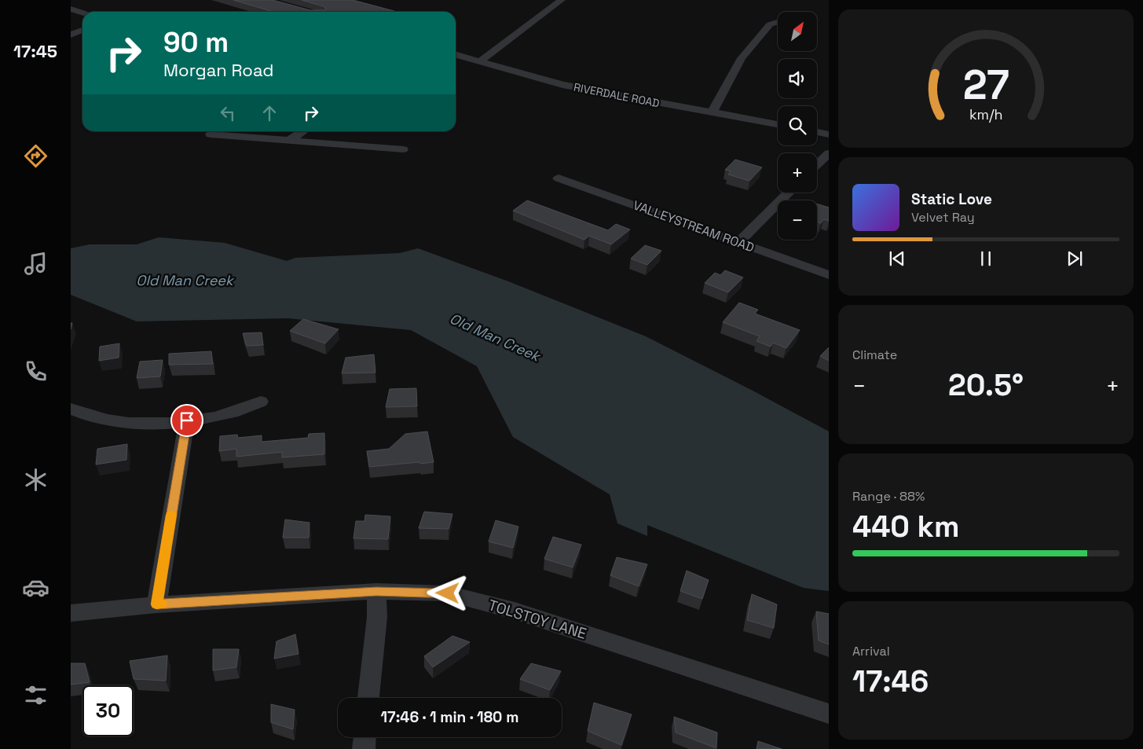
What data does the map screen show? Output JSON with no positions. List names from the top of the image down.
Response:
{
  "streets": {
    "street": ["RIVERDALE ROAD", "VALLEYSTREAM ROAD", "TOLSTOY LANE"]
  },
  "water": ["Old Man Creek"],
  "north": "top right",
  "page": {
    "tabs": "17:45",
    "map_buttons": ["+", "−"],
    "turn": ["90 m", "Morgan Road"],
    "song": ["Static Love", "Velvet Ray"],
    "tile": [
      "Climate",
      ["Range · 88%", "440 km"],
      ["Arrival", "17:46"]
    ],
    "heat": ["−", "20.5°", "+"],
    "limit": "30",
    "trip": "17:46 · 1 min · 180 m",
    "gauge": ["27", "km/h"]
  }
}
